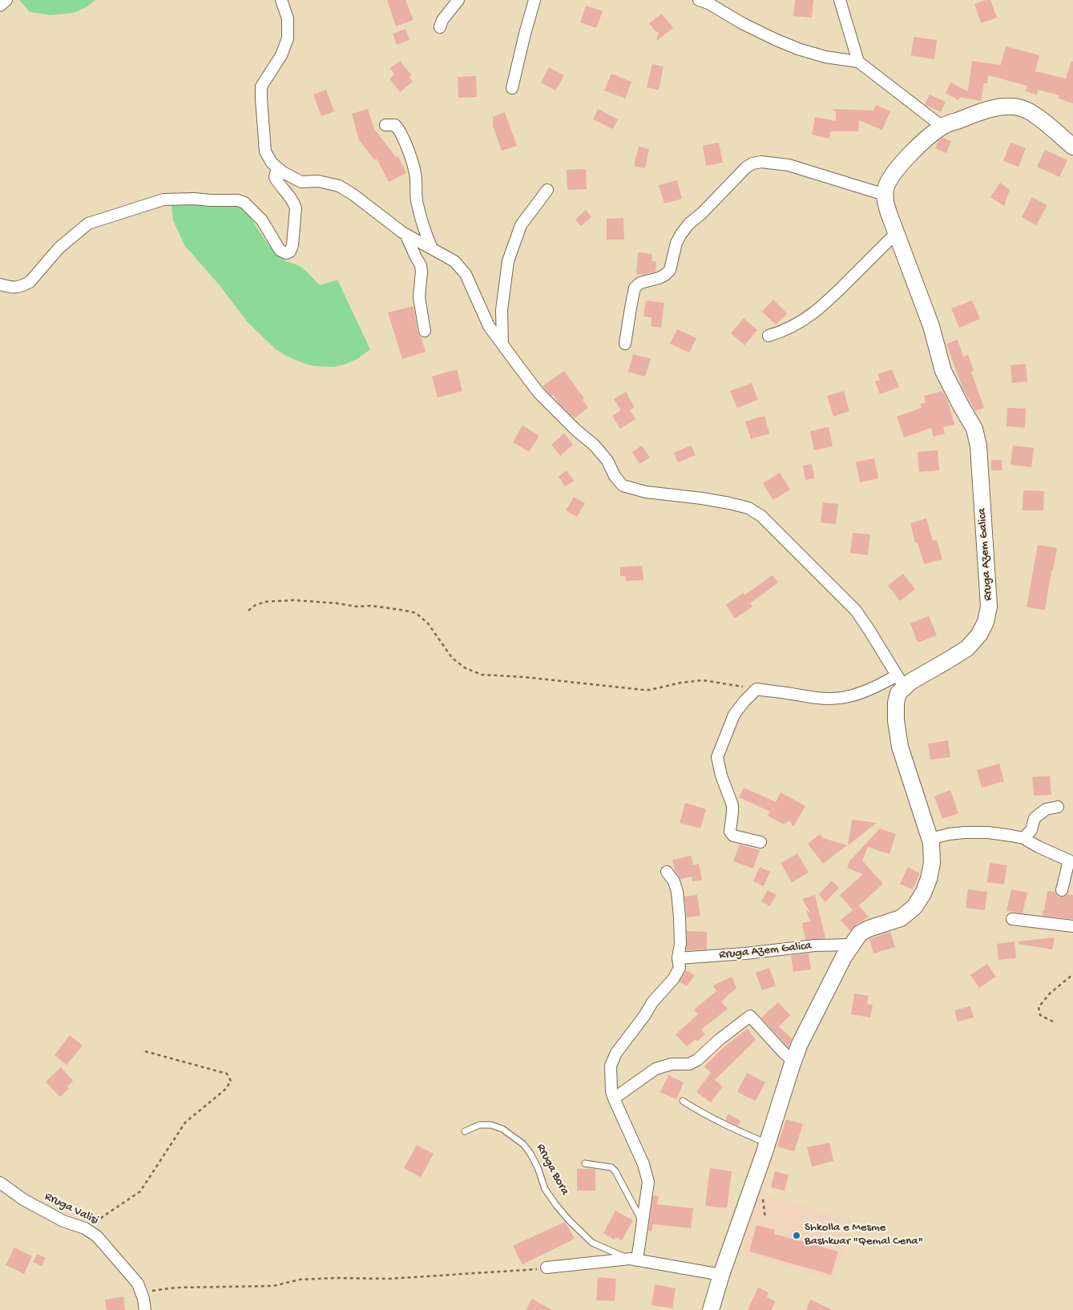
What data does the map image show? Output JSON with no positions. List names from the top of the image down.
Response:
{
  "streets": {
    "street": ["Rruga Azem Galica", "Rruga Bora", "Rruga Valisi"]
  },
  "places": ["Shkolla e Mesme Bashkuar \"Qemal Cena\""]
}
